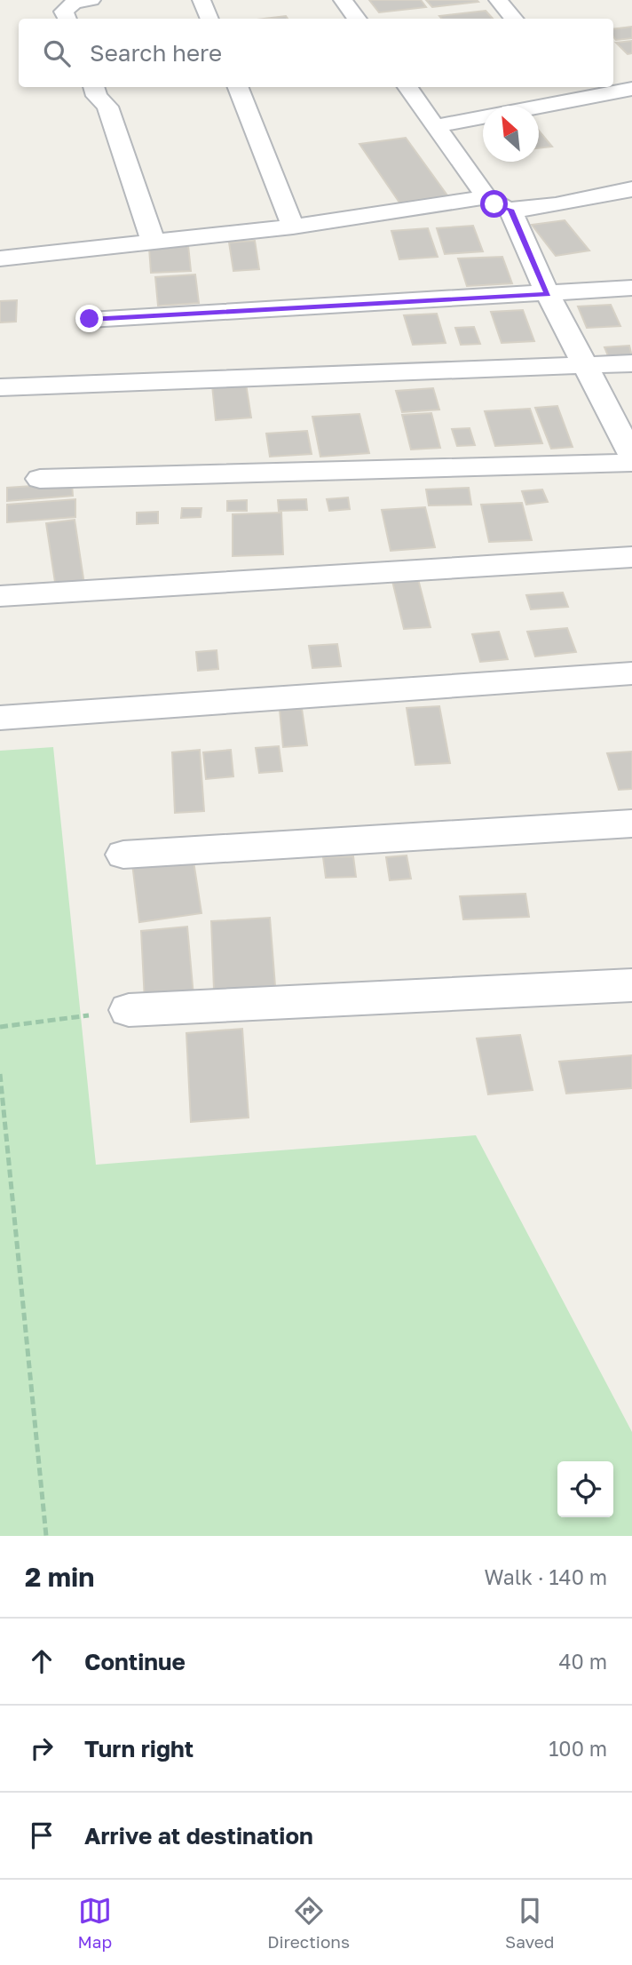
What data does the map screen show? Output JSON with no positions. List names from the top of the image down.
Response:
{
  "north": "top left",
  "page": {
    "search": "Search here",
    "heading": ["2 min", "Walk · 140 m"],
    "list": [
      ["Continue", "40 m"],
      ["Turn right", "100 m"],
      "Arrive at destination"
    ],
    "nav": ["Map", "Directions", "Saved"]
  }
}
